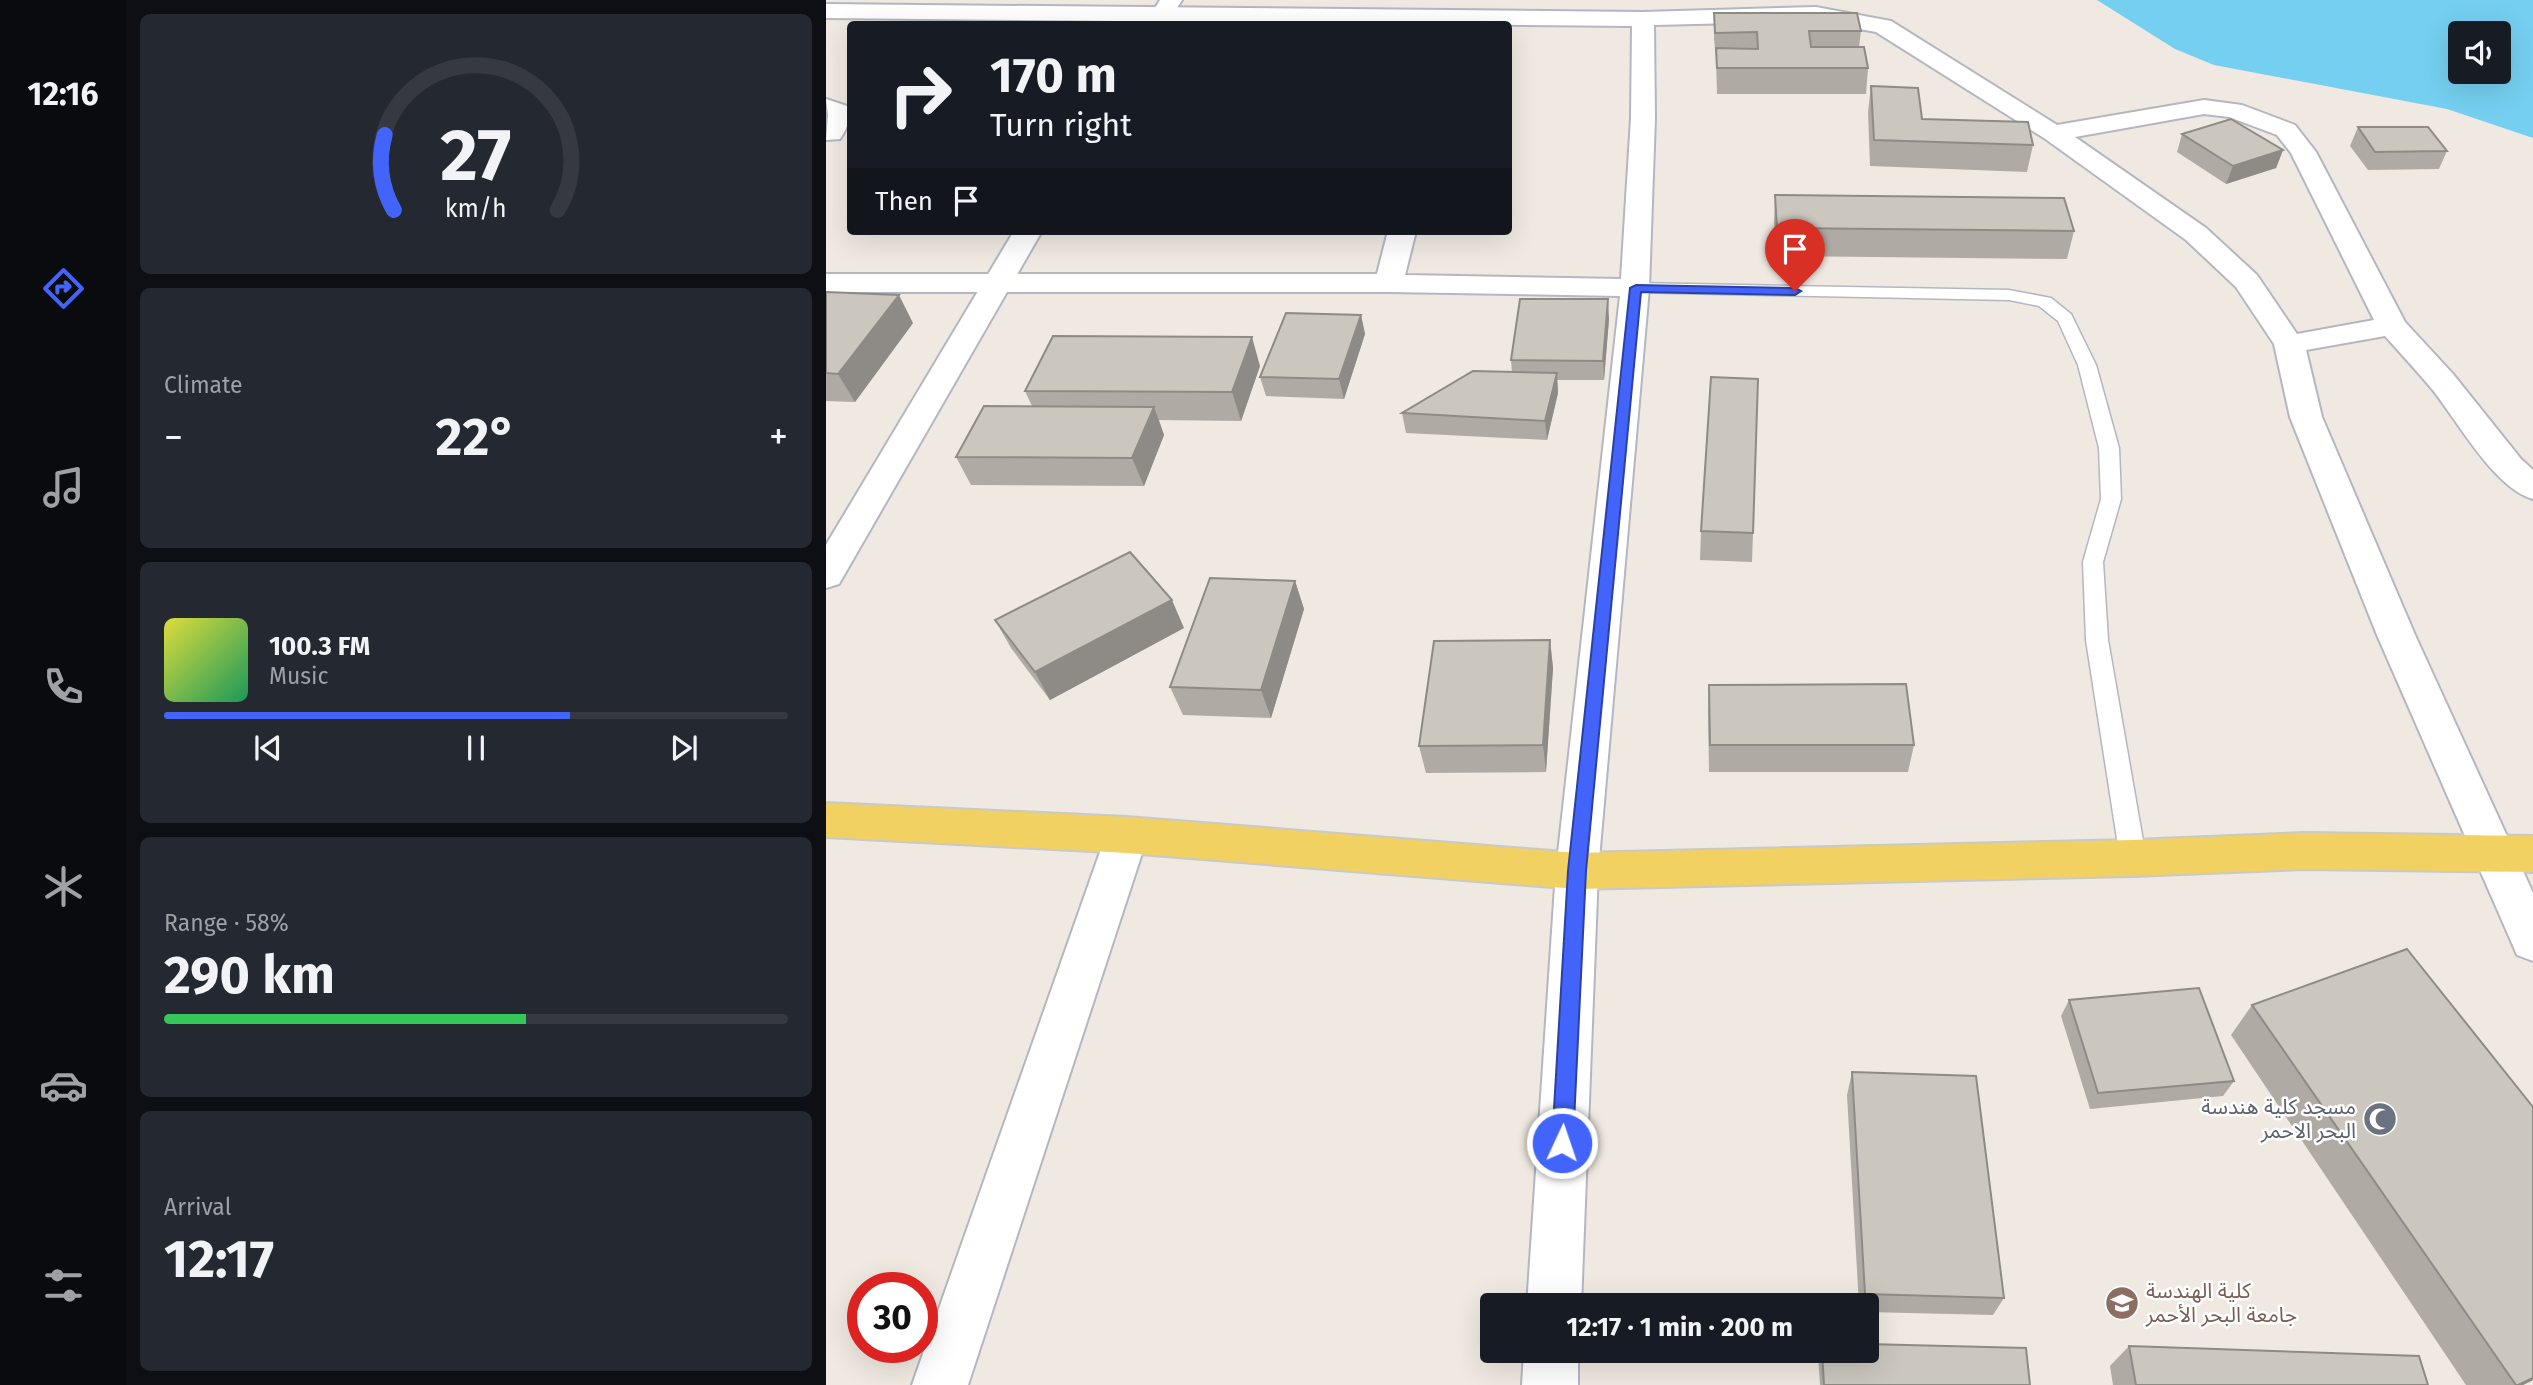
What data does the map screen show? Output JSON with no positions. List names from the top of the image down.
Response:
{
  "places": {
    "mosque": ["مسجد كلية هندسة البحر الاحمر"],
    "school or university": ["كلية الهندسة جامعة البحر الأحمر"]
  },
  "page": {
    "tabs": "12:16",
    "turn": ["170 m", "Turn right"],
    "then": "Then",
    "tile": [
      "Climate",
      ["Range · 58%", "290 km"],
      ["Arrival", "12:17"]
    ],
    "heat": ["−", "22°", "+"],
    "song": ["100.3 FM", "Music"],
    "limit": "30",
    "trip": "12:17 · 1 min · 200 m",
    "gauge": ["27", "km/h"]
  }
}
